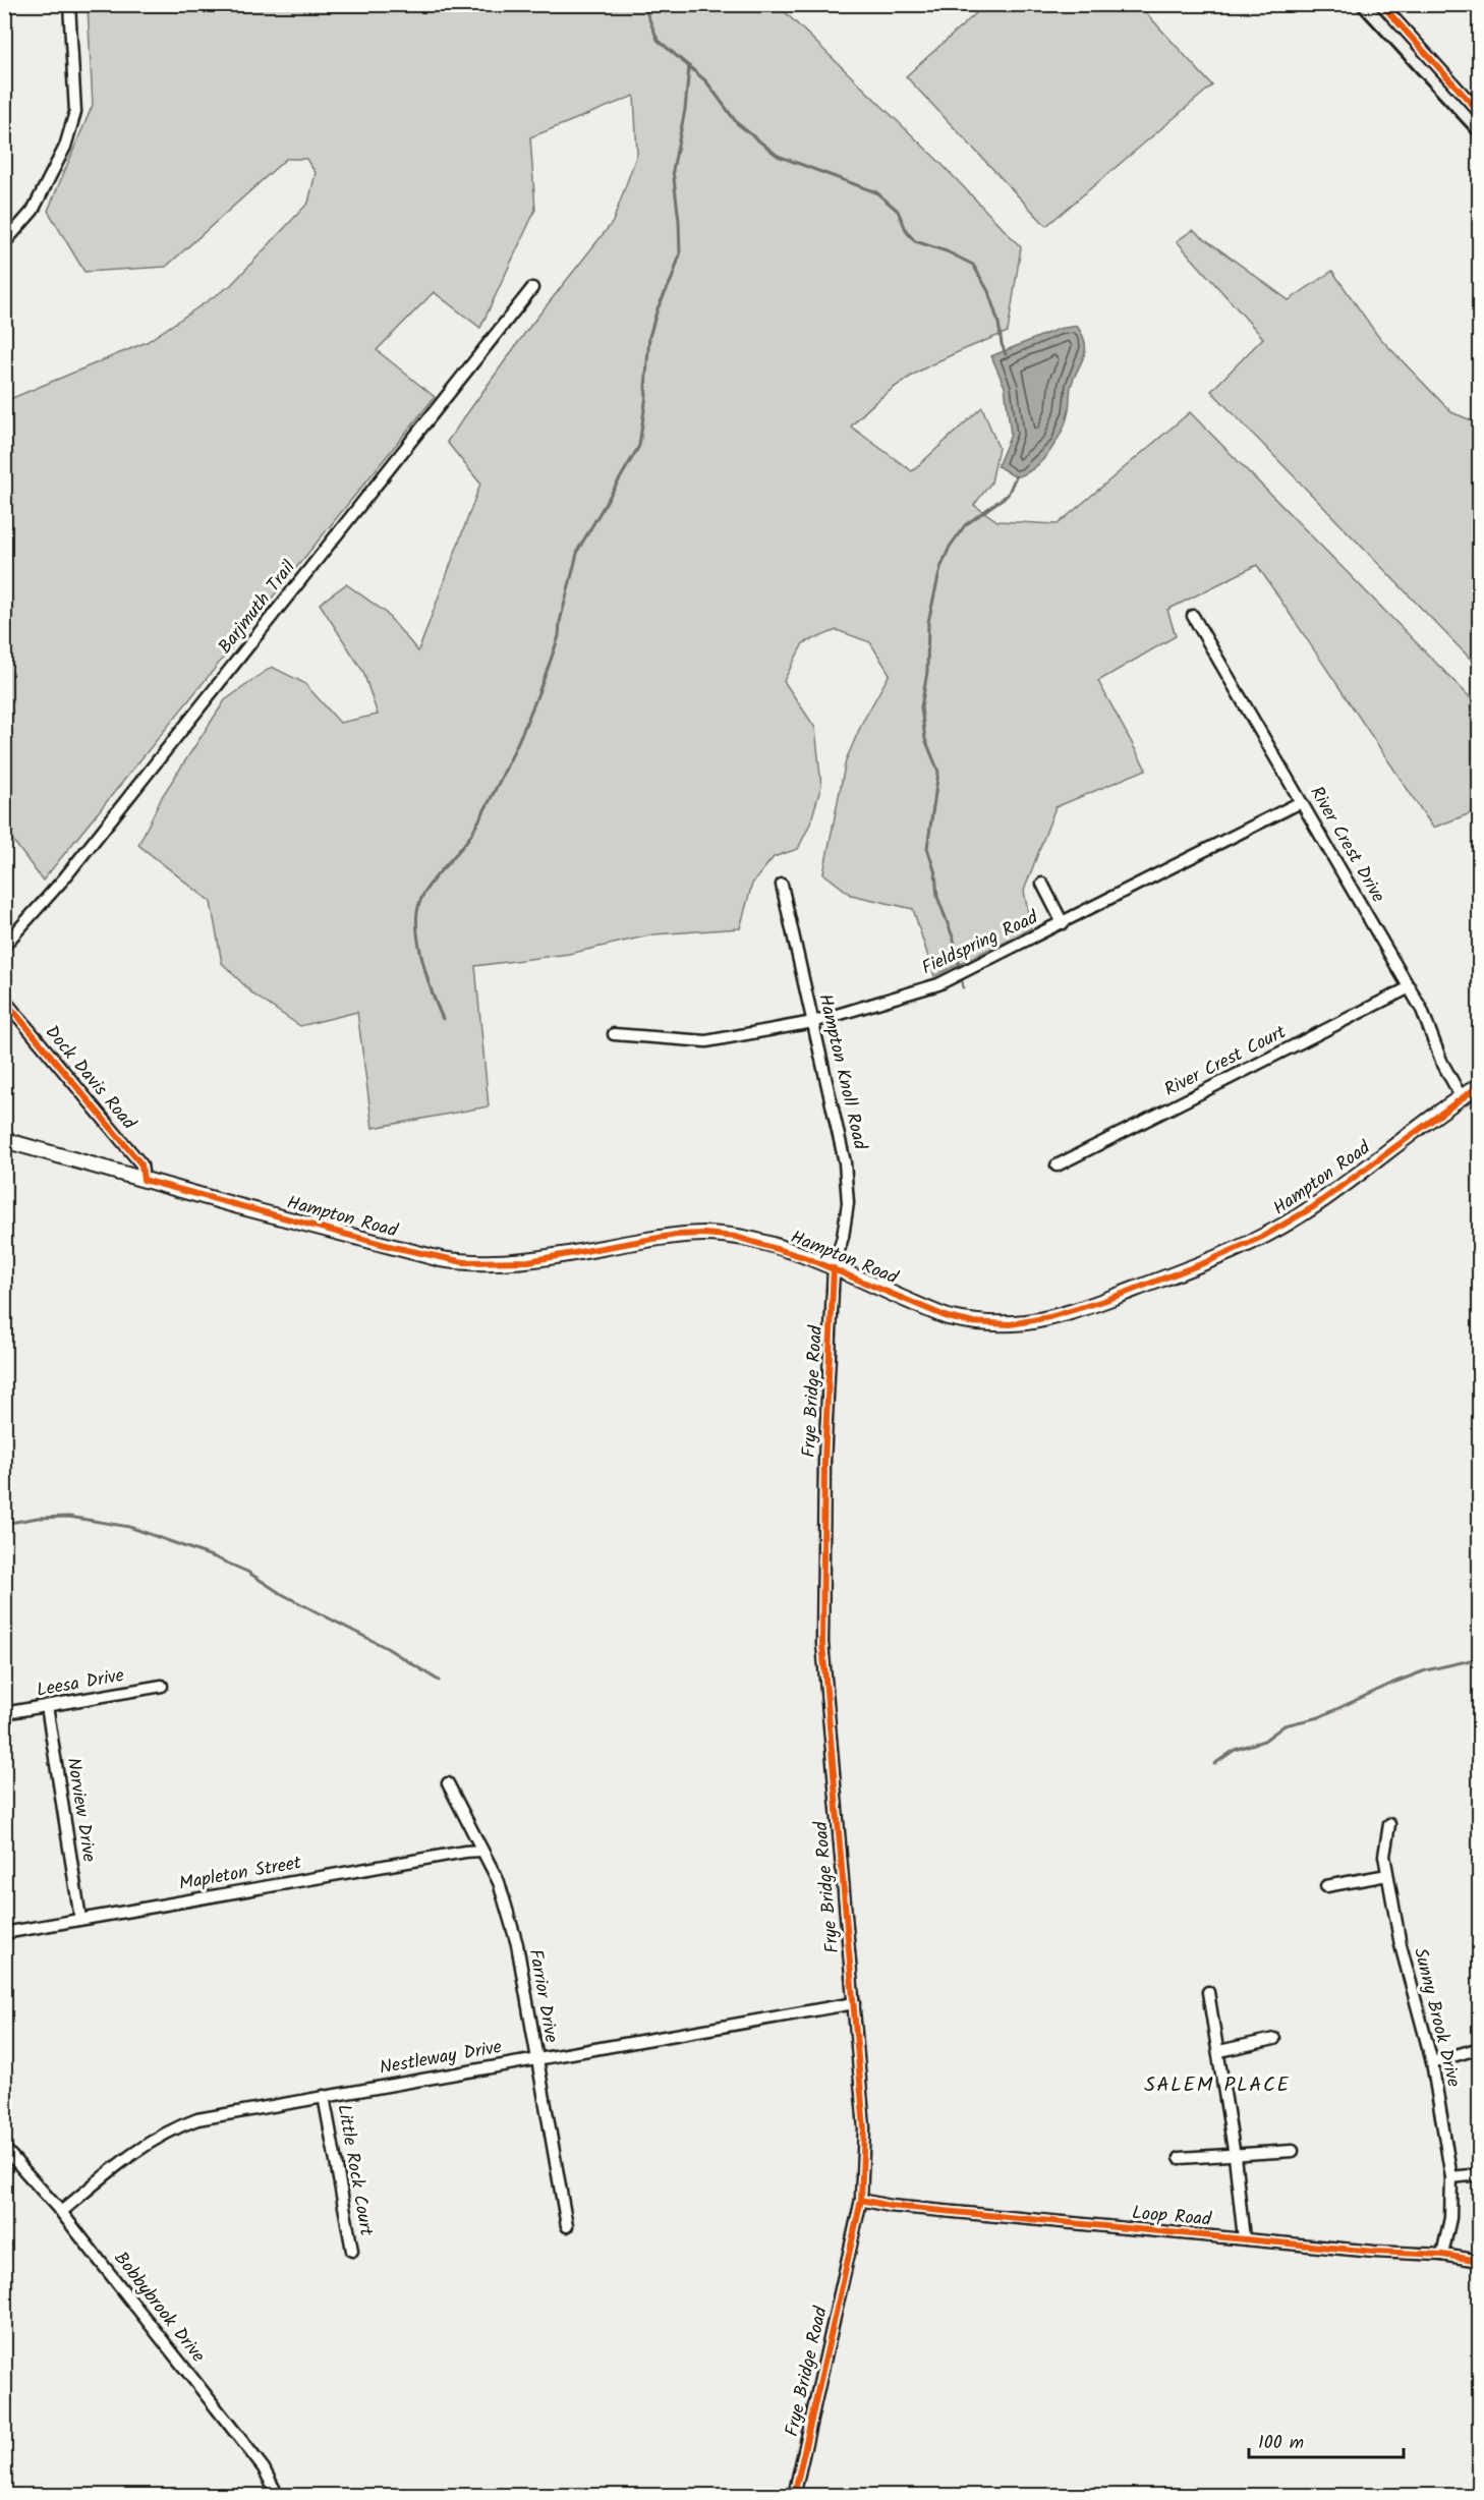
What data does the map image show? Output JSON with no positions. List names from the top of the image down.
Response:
{
  "streets": {
    "main road": ["Hampton Road"],
    "street": [
      "Barjmuth Trail",
      "River Crest Drive",
      "Fieldspring Road",
      "River Crest Court",
      "Hampton Knoll Road",
      "Dock Davis Road",
      "Frye Bridge Road",
      "Leesa Drive",
      "Norview Drive",
      "Mapleton Street",
      "Farrior Drive",
      "Sunny Brook Drive",
      "Nestleway Drive",
      "Little Rock Court",
      "Loop Road",
      "Bobbybrook Drive"
    ]
  },
  "crossings": [
    ["River Crest Drive", "Fieldspring Road"],
    ["River Crest Drive", "River Crest Court"],
    ["River Crest Drive", "Hampton Road"],
    ["Fieldspring Road", "Hampton Knoll Road"],
    ["Hampton Knoll Road", "Hampton Road"],
    ["Hampton Knoll Road", "Frye Bridge Road"],
    ["Dock Davis Road", "Hampton Road"],
    ["Hampton Road", "Frye Bridge Road"],
    ["Frye Bridge Road", "Nestleway Drive"],
    ["Frye Bridge Road", "Loop Road"],
    ["Leesa Drive", "Norview Drive"],
    ["Norview Drive", "Mapleton Street"],
    ["Mapleton Street", "Farrior Drive"],
    ["Farrior Drive", "Nestleway Drive"],
    ["Sunny Brook Drive", "Loop Road"],
    ["Nestleway Drive", "Little Rock Court"],
    ["Nestleway Drive", "Bobbybrook Drive"]
  ],
  "districts": ["SALEM PLACE"],
  "scale_bar": "100 m"
}
